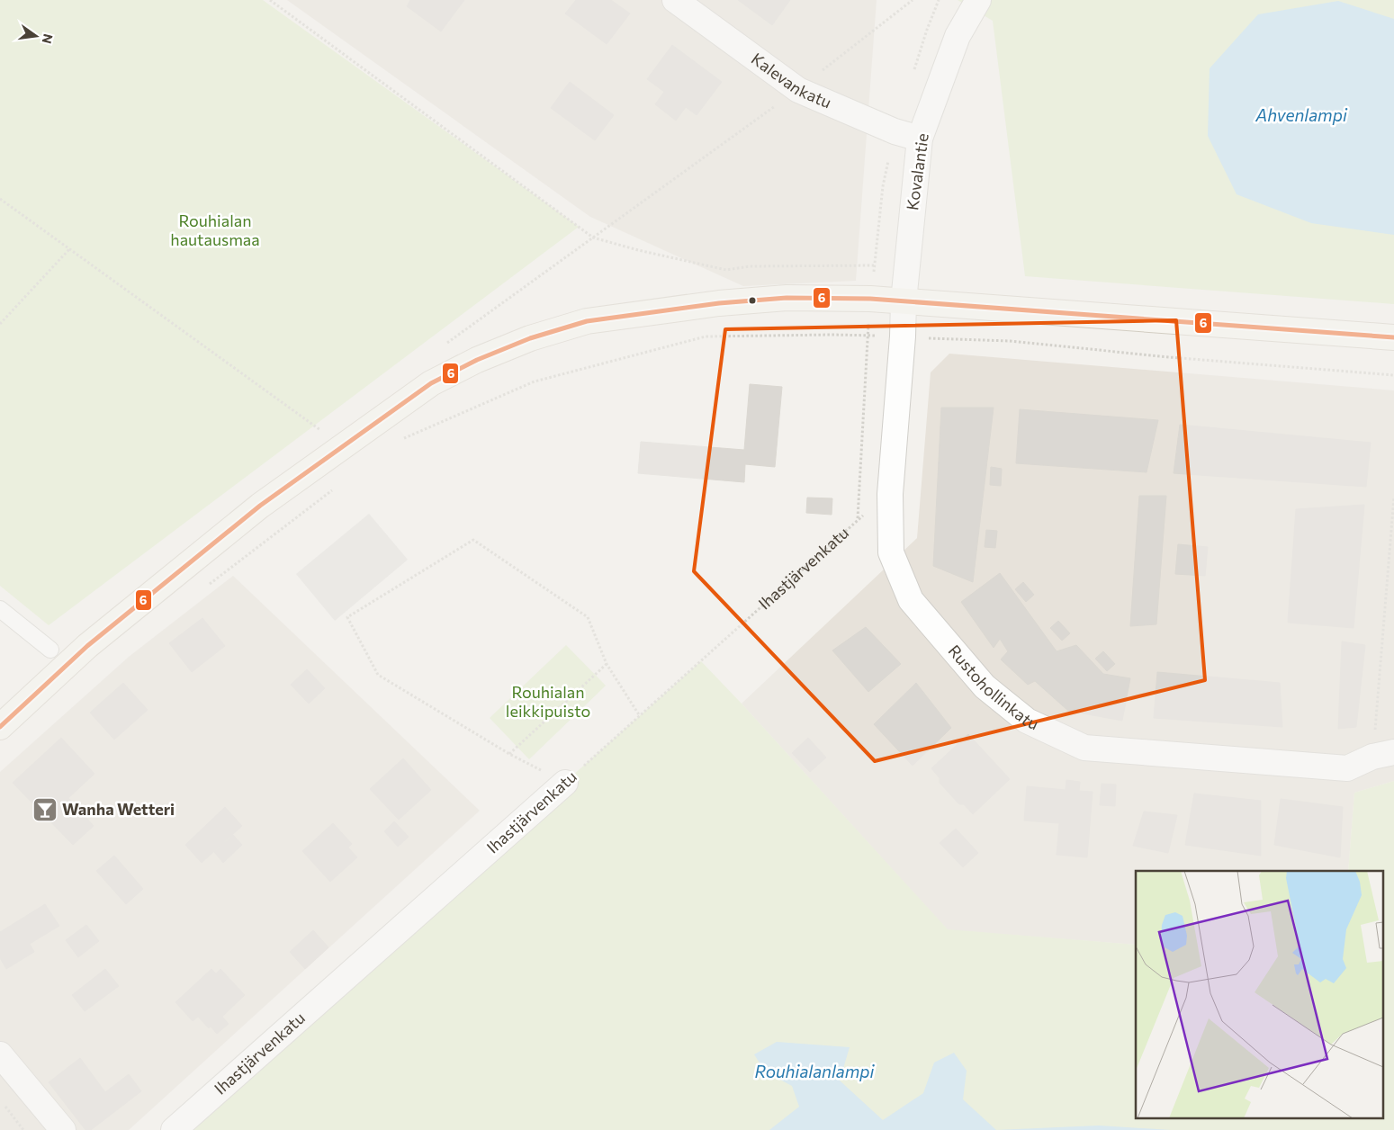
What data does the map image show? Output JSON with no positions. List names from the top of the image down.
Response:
{
  "streets": {
    "street": [
      "Kalevankatu",
      "Kovalantie",
      "Ihastjärvenkatu",
      "Rustohollinkatu"
    ]
  },
  "crossings": [
    ["Kalevankatu", "Kovalantie"],
    ["Kovalantie", "Rustohollinkatu"],
    ["Ihastjärvenkatu", "Rustohollinkatu"]
  ],
  "water": ["Ahvenlampi", "Rouhialanlampi"],
  "parks": ["Rouhialan hautausmaa", "Rouhialan leikkipuisto"],
  "places": {
    "bar": ["Wanha Wetteri"]
  },
  "lines": ["transit line 6"],
  "north": "right"
}
